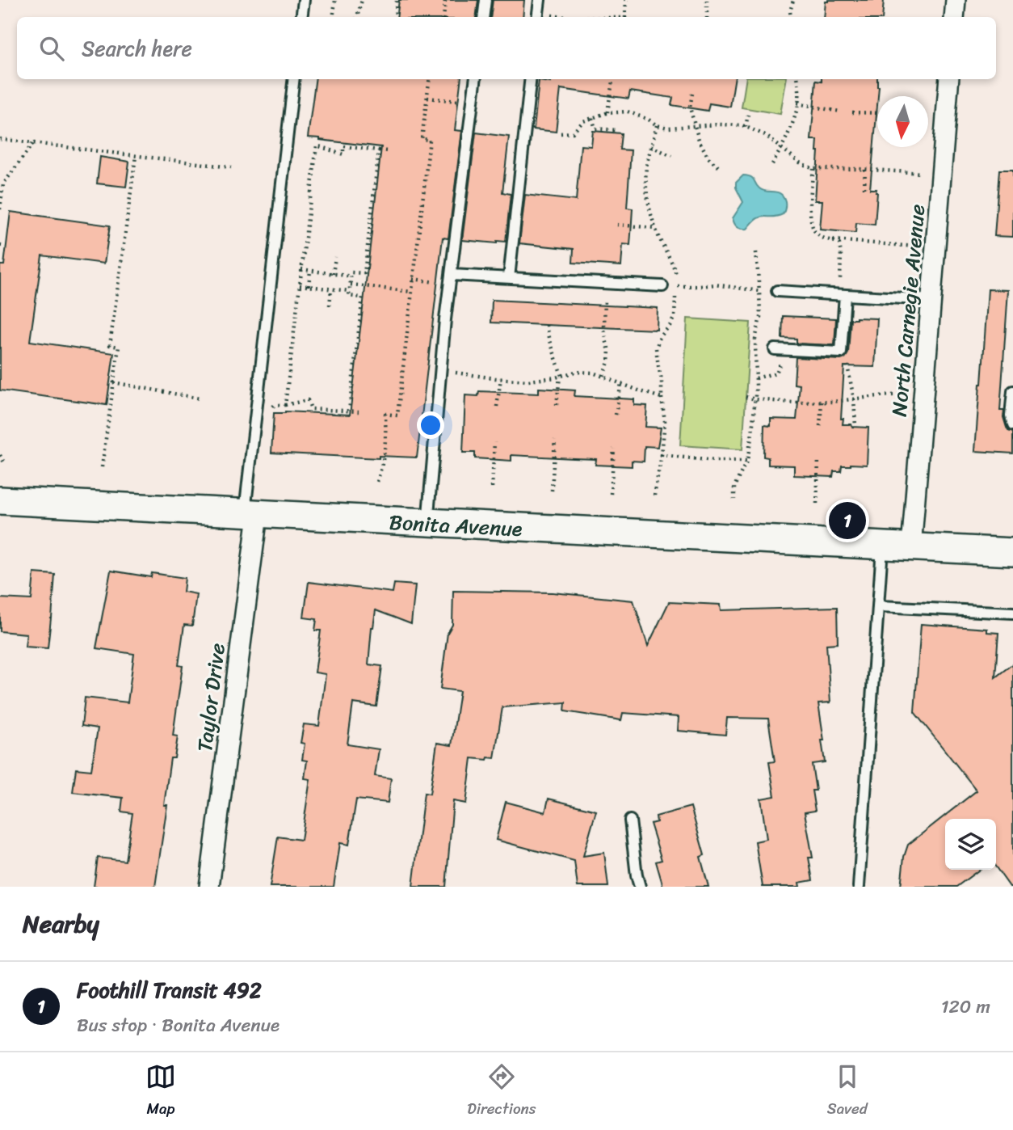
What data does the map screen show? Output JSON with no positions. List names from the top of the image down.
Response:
{
  "streets": {
    "main road": ["Bonita Avenue"],
    "street": ["North Carnegie Avenue", "Taylor Drive"]
  },
  "crossings": [
    ["North Carnegie Avenue", "Bonita Avenue"],
    ["Bonita Avenue", "Taylor Drive"]
  ],
  "north": "bottom",
  "page": {
    "search": "Search here",
    "pins": "1",
    "heading": "Nearby",
    "list": [
      {
        "mark": "1",
        "name": "Foothill Transit 492",
        "note": "Bus stop · Bonita Avenue",
        "value": "120 m"
      }
    ],
    "nav": ["Map", "Directions", "Saved"]
  }
}
